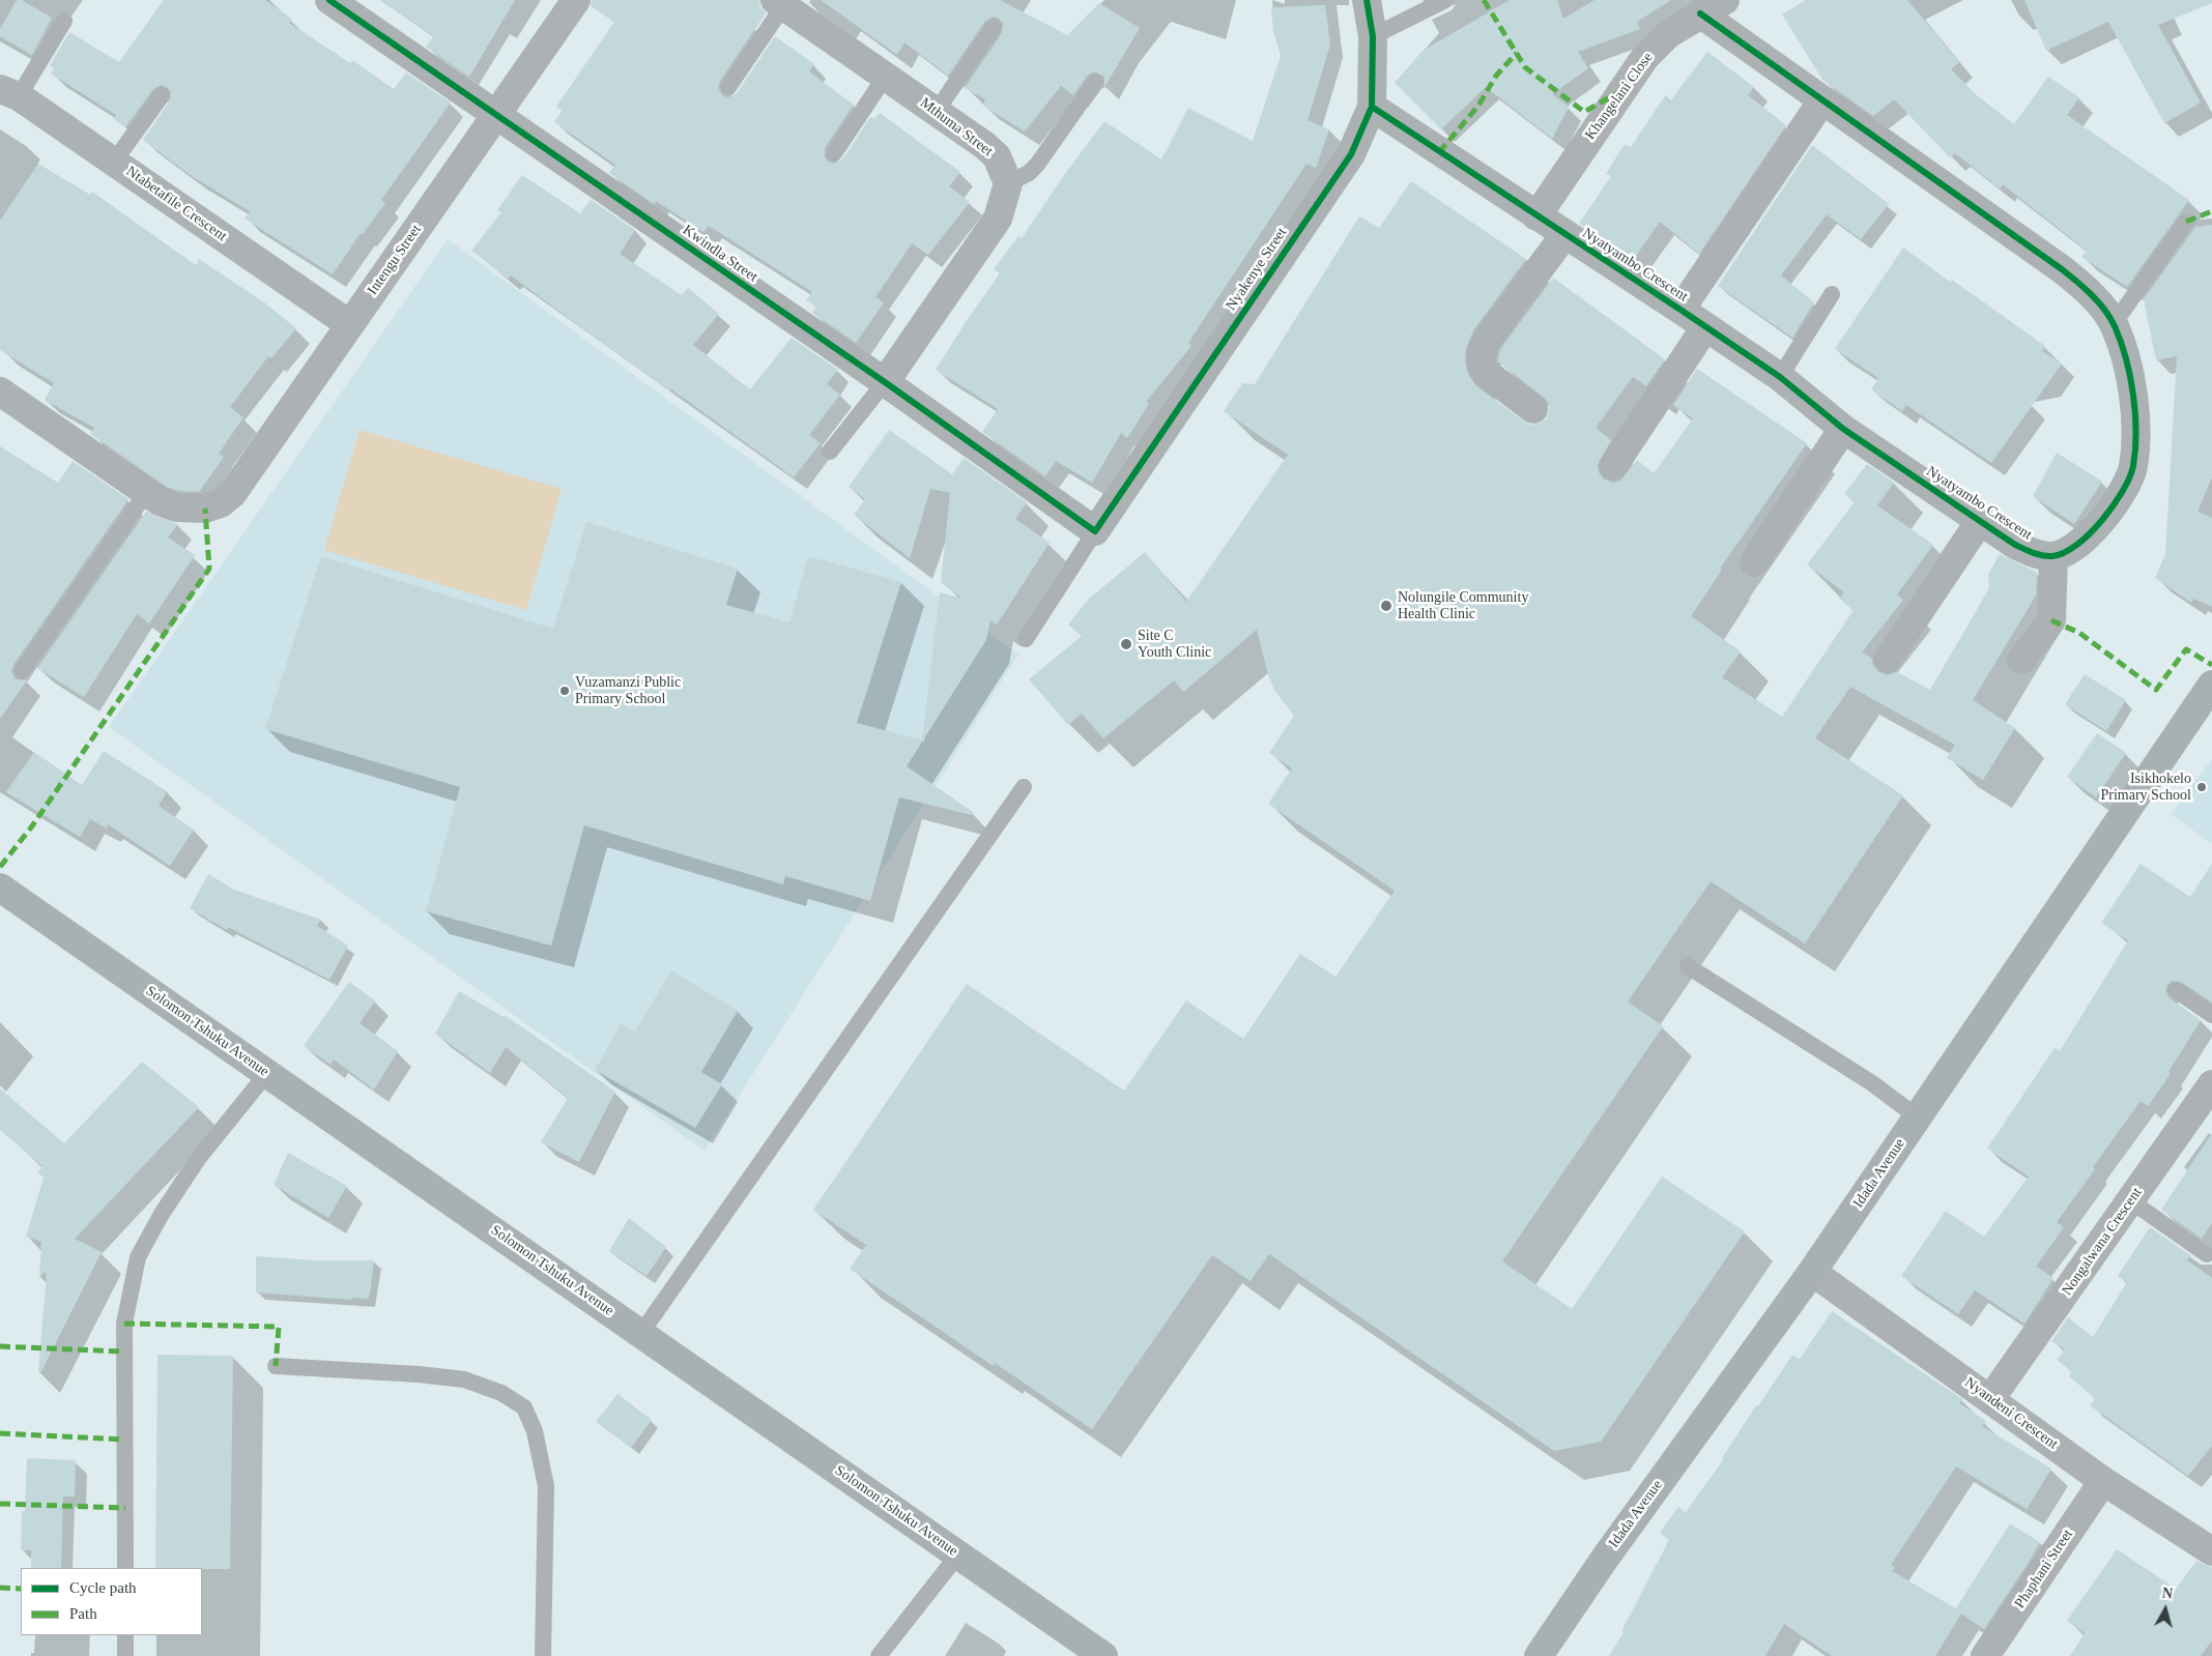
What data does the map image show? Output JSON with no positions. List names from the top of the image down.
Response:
{
  "streets": {
    "street": [
      "Khangelani Close",
      "Mthuma Street",
      "Ntabetafile Crescent",
      "Kwindla Street",
      "Intengu Street",
      "Nyatyambo Crescent",
      "Nyakenye Street",
      "Solomon Tshuku Avenue",
      "Idada Avenue",
      "Nongalwana Crescent",
      "Nyandeni Crescent",
      "Phaphani Street"
    ]
  },
  "crossings": [
    ["Khangelani Close", "Nyatyambo Crescent"],
    ["Ntabetafile Crescent", "Intengu Street"],
    ["Kwindla Street", "Intengu Street"],
    ["Kwindla Street", "Nyakenye Street"],
    ["Nyatyambo Crescent", "Nyakenye Street"],
    ["Idada Avenue", "Nyandeni Crescent"],
    ["Nongalwana Crescent", "Nyandeni Crescent"],
    ["Nyandeni Crescent", "Phaphani Street"]
  ],
  "places": [
    "Nolungile Community Health Clinic",
    "Site C Youth Clinic",
    "Vuzamanzi Public Primary School",
    "Isikhokelo Primary School"
  ],
  "legend": ["Cycle path", "Path"],
  "north": "top"
}
